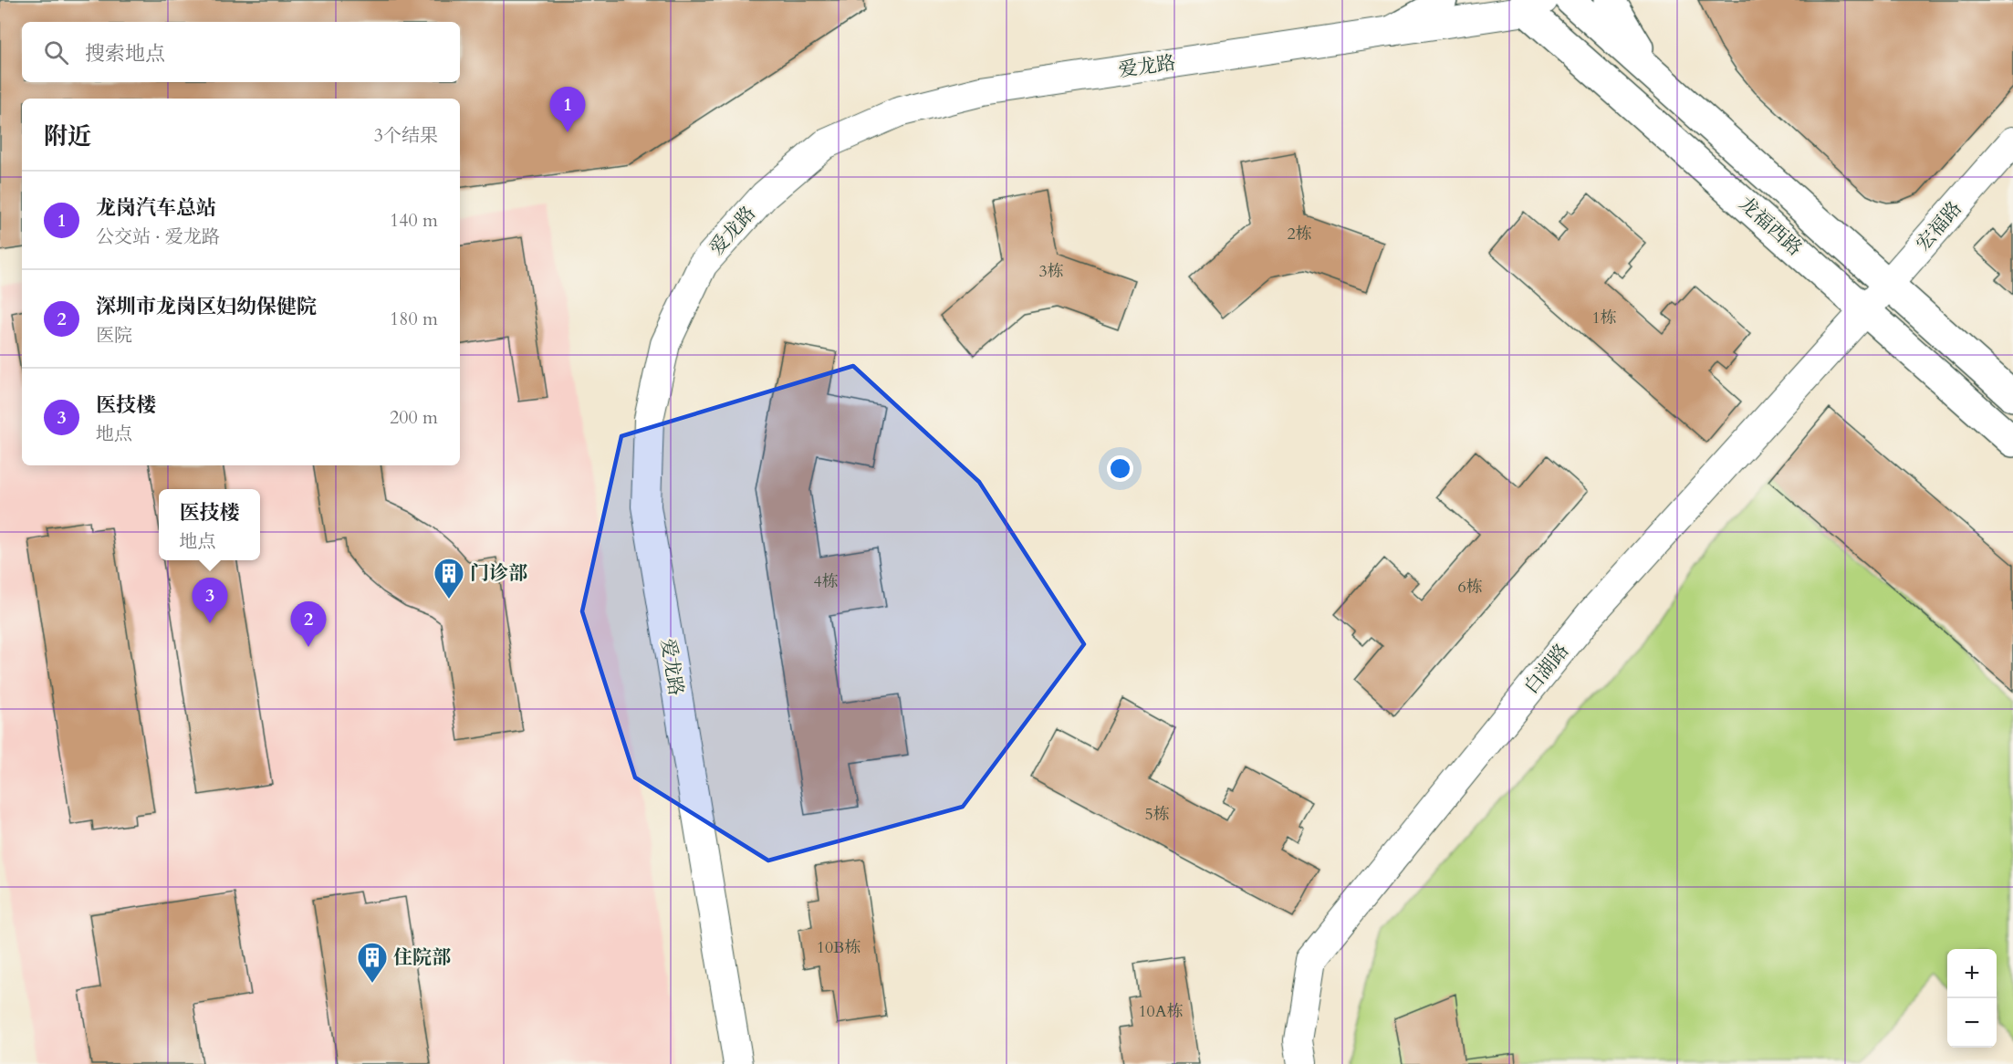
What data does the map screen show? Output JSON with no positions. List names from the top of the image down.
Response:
{
  "streets": {
    "street": [
      "爱龙路",
      "龙福西路",
      "宏福路",
      "白湖路"
    ]
  },
  "crossings": [
    ["爱龙路", "龙福西路"],
    ["龙福西路", "宏福路"],
    ["龙福西路", "白湖路"],
    ["宏福路", "白湖路"]
  ],
  "places": {
    "building": ["门诊部", "住院部"]
  },
  "house_numbers": [
    "2栋",
    "3栋",
    "1栋",
    "4栋",
    "6栋",
    "5栋",
    "10B栋",
    "10A栋"
  ],
  "page": {
    "search": "搜索地点",
    "pins": ["1", "3", "2"],
    "heading": ["附近", "3个结果"],
    "list": [
      {
        "mark": "1",
        "name": "龙岗汽车总站",
        "note": "公交站 · 爱龙路",
        "value": "140 m"
      },
      {
        "mark": "2",
        "name": "深圳市龙岗区妇幼保健院",
        "note": "医院",
        "value": "180 m"
      },
      {
        "mark": "3",
        "name": "医技楼",
        "note": "地点",
        "value": "200 m"
      }
    ],
    "popup": ["医技楼", "地点"],
    "map_buttons": ["+", "−"]
  }
}
